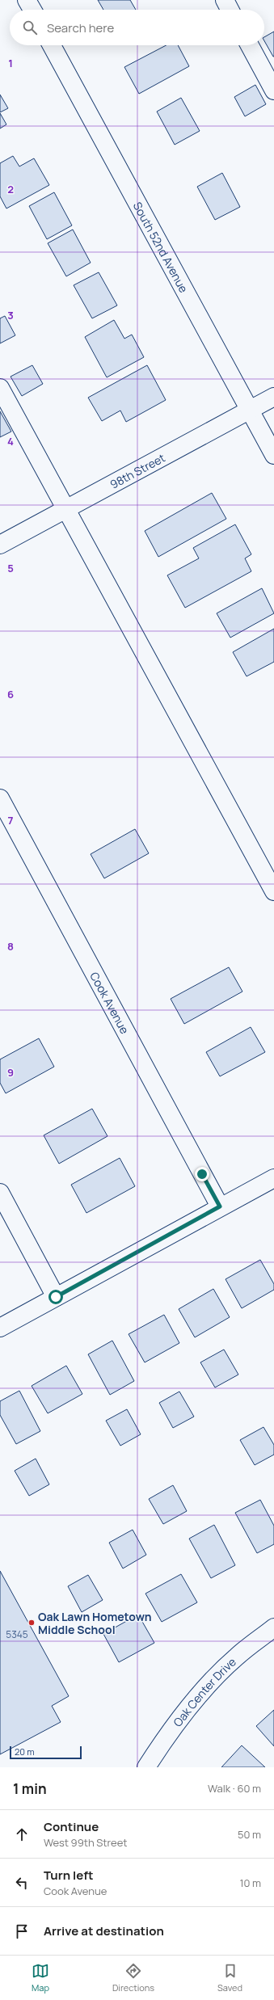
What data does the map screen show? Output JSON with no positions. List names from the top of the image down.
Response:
{
  "streets": {
    "street": [
      "South 52nd Avenue",
      "98th Street",
      "Cook Avenue",
      "Oak Center Drive"
    ]
  },
  "crossings": [
    ["South 52nd Avenue", "98th Street"]
  ],
  "places": ["Oak Lawn Hometown Middle School"],
  "house_numbers": ["5345"],
  "scale_bar": "20 m",
  "page": {
    "search": "Search here",
    "scale": "20 m",
    "heading": ["1 min", "Walk · 60 m"],
    "list": [
      ["Continue", "West 99th Street", "50 m"],
      ["Turn left", "Cook Avenue", "10 m"],
      "Arrive at destination"
    ],
    "nav": ["Map", "Directions", "Saved"]
  },
  "grid": {
    "rows": [
      "1",
      "2",
      "3",
      "4",
      "5",
      "6",
      "7",
      "8",
      "9"
    ]
  }
}
